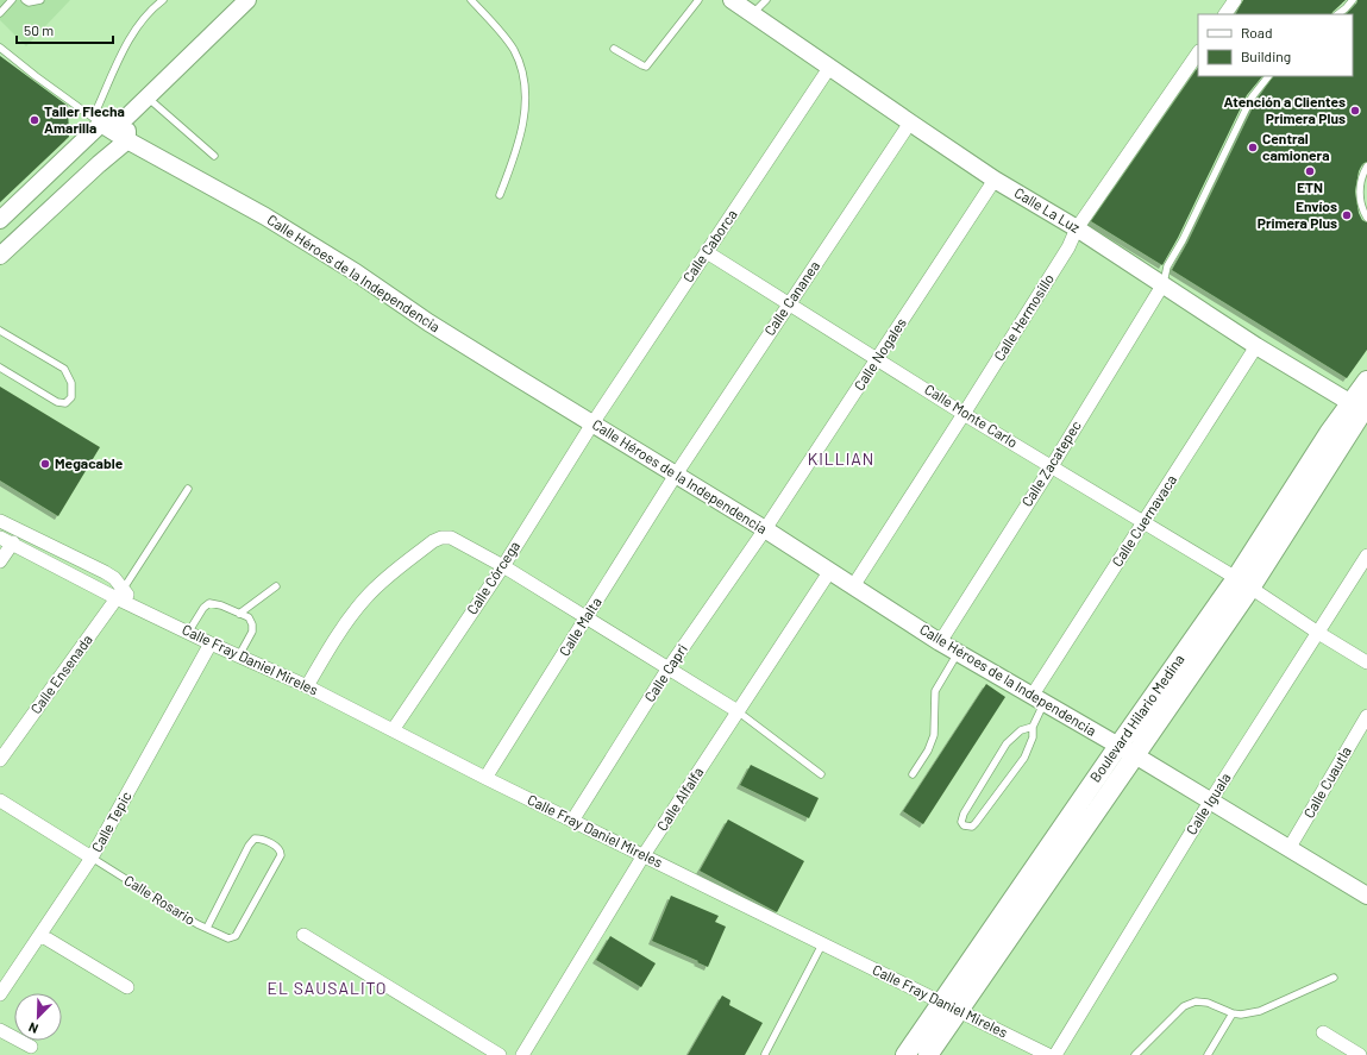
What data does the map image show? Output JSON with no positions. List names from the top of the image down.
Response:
{
  "streets": {
    "main road": ["Boulevard Hilario Medina"],
    "street": [
      "Calle La Luz",
      "Calle Caborca",
      "Calle Héroes de la Independencia",
      "Calle Cananea",
      "Calle Hermosillo",
      "Calle Nogales",
      "Calle Monte Carlo",
      "Calle Zacatepec",
      "Calle Cuernavaca",
      "Calle Córcega",
      "Calle Malta",
      "Calle Fray Daniel Mireles",
      "Calle Capri",
      "Calle Ensenada",
      "Calle Cuautla",
      "Calle Alfalfa",
      "Calle Iguala",
      "Calle Tepic",
      "Calle Rosario"
    ]
  },
  "crossings": [
    ["Calle La Luz", "Calle Caborca"],
    ["Calle La Luz", "Calle Cananea"],
    ["Calle La Luz", "Calle Hermosillo"],
    ["Calle La Luz", "Calle Nogales"],
    ["Calle La Luz", "Calle Zacatepec"],
    ["Calle La Luz", "Calle Cuernavaca"],
    ["Calle La Luz", "Boulevard Hilario Medina"],
    ["Calle Caborca", "Calle Héroes de la Independencia"],
    ["Calle Caborca", "Calle Monte Carlo"],
    ["Calle Caborca", "Calle Córcega"],
    ["Calle Héroes de la Independencia", "Calle Cananea"],
    ["Calle Héroes de la Independencia", "Calle Hermosillo"],
    ["Calle Héroes de la Independencia", "Calle Nogales"],
    ["Calle Héroes de la Independencia", "Calle Zacatepec"],
    ["Calle Héroes de la Independencia", "Calle Cuernavaca"],
    ["Calle Héroes de la Independencia", "Calle Córcega"],
    ["Calle Héroes de la Independencia", "Calle Malta"],
    ["Calle Héroes de la Independencia", "Calle Capri"],
    ["Calle Héroes de la Independencia", "Boulevard Hilario Medina"],
    ["Calle Héroes de la Independencia", "Calle Cuautla"],
    ["Calle Héroes de la Independencia", "Calle Alfalfa"],
    ["Calle Héroes de la Independencia", "Calle Iguala"],
    ["Calle Cananea", "Calle Monte Carlo"],
    ["Calle Cananea", "Calle Malta"],
    ["Calle Hermosillo", "Calle Monte Carlo"],
    ["Calle Nogales", "Calle Monte Carlo"],
    ["Calle Nogales", "Calle Capri"],
    ["Calle Monte Carlo", "Calle Zacatepec"],
    ["Calle Monte Carlo", "Calle Cuernavaca"],
    ["Calle Monte Carlo", "Boulevard Hilario Medina"],
    ["Calle Monte Carlo", "Calle Iguala"],
    ["Calle Córcega", "Calle Fray Daniel Mireles"],
    ["Calle Malta", "Calle Fray Daniel Mireles"],
    ["Calle Fray Daniel Mireles", "Calle Capri"],
    ["Calle Fray Daniel Mireles", "Calle Ensenada"],
    ["Calle Fray Daniel Mireles", "Boulevard Hilario Medina"],
    ["Calle Fray Daniel Mireles", "Calle Alfalfa"],
    ["Calle Fray Daniel Mireles", "Calle Tepic"],
    ["Calle Tepic", "Calle Rosario"]
  ],
  "districts": ["KILLIAN", "EL SAUSALITO"],
  "places": [
    "Atención a Clientes Primera Plus",
    "Taller Flecha Amarilla",
    "Central camionera",
    "ETN",
    "Envíos Primera Plus",
    "Megacable"
  ],
  "legend": ["Road", "Building"],
  "scale_bar": "50 m",
  "north": "bottom left"
}
